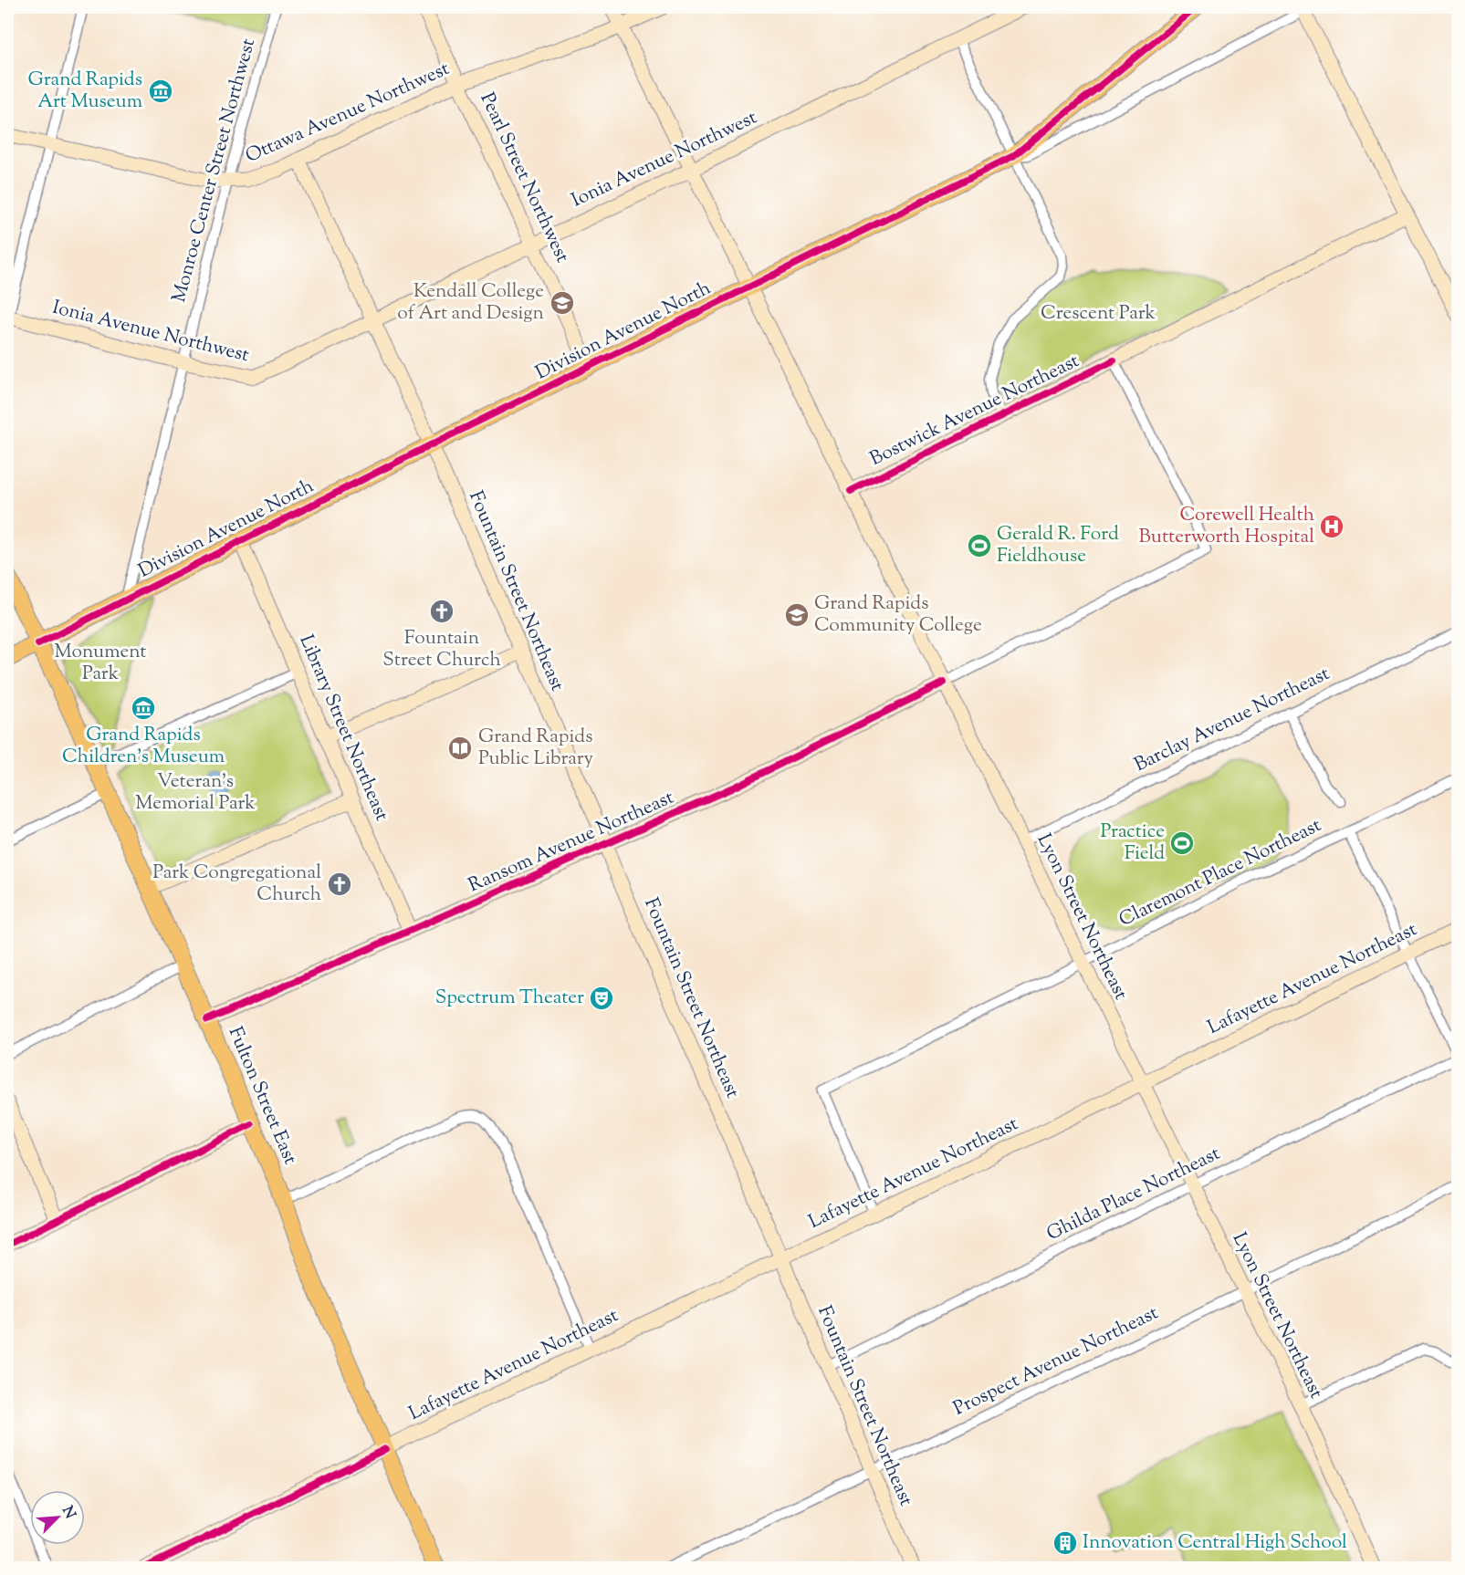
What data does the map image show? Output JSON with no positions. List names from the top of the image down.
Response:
{
  "streets": {
    "main road": ["Division Avenue North", "Fulton Street East"],
    "street": [
      "Ottawa Avenue Northwest",
      "Ionia Avenue Northwest",
      "Monroe Center Street Northwest",
      "Pearl Street Northwest",
      "Bostwick Avenue Northeast",
      "Fountain Street Northeast",
      "Barclay Avenue Northeast",
      "Library Street Northeast",
      "Ransom Avenue Northeast",
      "Claremont Place Northeast",
      "Lyon Street Northeast",
      "Lafayette Avenue Northeast",
      "Ghilda Place Northeast",
      "Prospect Avenue Northeast"
    ]
  },
  "crossings": [
    ["Ottawa Avenue Northwest", "Monroe Center Street Northwest"],
    ["Ottawa Avenue Northwest", "Pearl Street Northwest"],
    ["Ottawa Avenue Northwest", "Fountain Street Northeast"],
    ["Ottawa Avenue Northwest", "Lyon Street Northeast"],
    ["Ionia Avenue Northwest", "Monroe Center Street Northwest"],
    ["Ionia Avenue Northwest", "Pearl Street Northwest"],
    ["Ionia Avenue Northwest", "Fountain Street Northeast"],
    ["Ionia Avenue Northwest", "Lyon Street Northeast"],
    ["Monroe Center Street Northwest", "Division Avenue North"],
    ["Pearl Street Northwest", "Division Avenue North"],
    ["Division Avenue North", "Fountain Street Northeast"],
    ["Division Avenue North", "Library Street Northeast"],
    ["Division Avenue North", "Lyon Street Northeast"],
    ["Division Avenue North", "Fulton Street East"],
    ["Bostwick Avenue Northeast", "Ransom Avenue Northeast"],
    ["Bostwick Avenue Northeast", "Lyon Street Northeast"],
    ["Fountain Street Northeast", "Ransom Avenue Northeast"],
    ["Fountain Street Northeast", "Lafayette Avenue Northeast"],
    ["Fountain Street Northeast", "Ghilda Place Northeast"],
    ["Fountain Street Northeast", "Prospect Avenue Northeast"],
    ["Barclay Avenue Northeast", "Lyon Street Northeast"],
    ["Library Street Northeast", "Ransom Avenue Northeast"],
    ["Ransom Avenue Northeast", "Lyon Street Northeast"],
    ["Ransom Avenue Northeast", "Fulton Street East"],
    ["Claremont Place Northeast", "Lyon Street Northeast"],
    ["Claremont Place Northeast", "Lafayette Avenue Northeast"],
    ["Lyon Street Northeast", "Lafayette Avenue Northeast"],
    ["Lyon Street Northeast", "Ghilda Place Northeast"],
    ["Lyon Street Northeast", "Prospect Avenue Northeast"],
    ["Lafayette Avenue Northeast", "Fulton Street East"]
  ],
  "parks": ["Crescent Park", "Monument Park", "Veteran's Memorial Park"],
  "places": {
    "museum": ["Grand Rapids Art Museum", "Grand Rapids Children's Museum"],
    "school or university": ["Kendall College of Art and Design", "Grand Rapids Community College"],
    "hospital": ["Corewell Health Butterworth Hospital"],
    "sports": ["Gerald R. Ford Fieldhouse", "Practice Field"],
    "church": ["Fountain Street Church", "Park Congregational Church"],
    "library": ["Grand Rapids Public Library"],
    "theatre": ["Spectrum Theater"],
    "building": ["Innovation Central High School"]
  },
  "north": "top right"
}
